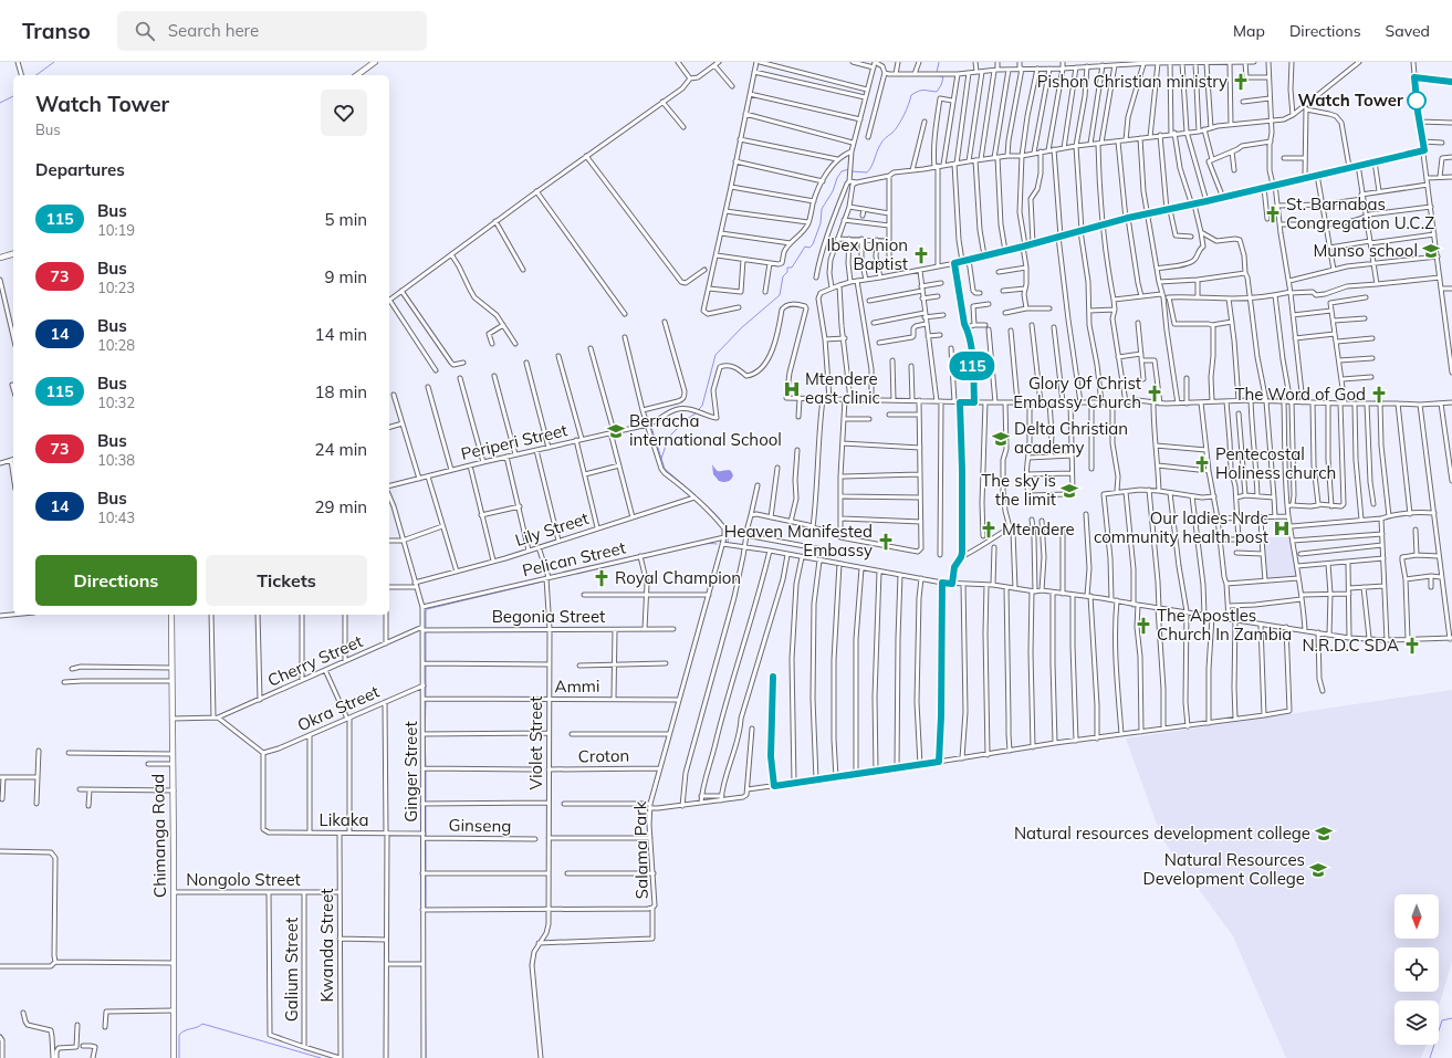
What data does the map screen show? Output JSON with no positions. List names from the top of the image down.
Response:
{
  "streets": {
    "street": [
      "Periperi Street",
      "Lily Street",
      "Pelican Street",
      "Begonia Street",
      "Cherry Street",
      "Ammi",
      "Okra Street",
      "Violet Street",
      "Croton",
      "Ginger Street",
      "Likaka",
      "Ginseng",
      "Chimanga Road",
      "Salama Park",
      "Nongolo Street",
      "Kwanda Street",
      "Galium Street"
    ]
  },
  "crossings": [
    ["Lily Street", "Violet Street"],
    ["Lily Street", "Ginger Street"],
    ["Pelican Street", "Violet Street"],
    ["Pelican Street", "Ginger Street"],
    ["Begonia Street", "Cherry Street"],
    ["Begonia Street", "Violet Street"],
    ["Begonia Street", "Ginger Street"],
    ["Cherry Street", "Ginger Street"],
    ["Ammi", "Violet Street"],
    ["Ammi", "Ginger Street"],
    ["Ammi", "Salama Park"],
    ["Okra Street", "Ginger Street"],
    ["Okra Street", "Likaka"],
    ["Violet Street", "Croton"],
    ["Violet Street", "Salama Park"],
    ["Croton", "Salama Park"],
    ["Ginger Street", "Likaka"],
    ["Ginger Street", "Ginseng"],
    ["Ginger Street", "Salama Park"],
    ["Likaka", "Ginseng"],
    ["Likaka", "Kwanda Street"],
    ["Chimanga Road", "Nongolo Street"],
    ["Nongolo Street", "Kwanda Street"],
    ["Nongolo Street", "Galium Street"]
  ],
  "places": {
    "church": [
      "Pishon Christian ministry",
      "St. Barnabas Congregation U.C.Z",
      "Ibex Union Baptist",
      "Glory Of Christ Embassy Church",
      "The Word of God",
      "Pentecostal Holiness church",
      "Mtendere",
      "Heaven Manifested Embassy",
      "Royal Champion",
      "The Apostles Church In Zambia",
      "N.R.D.C SDA"
    ],
    "other": ["Watch Tower"],
    "school or university": [
      "Munso school",
      "Berracha international School",
      "Delta Christian academy",
      "The sky is the limit",
      "Natural resources development college",
      "Natural Resources Development College"
    ],
    "hospital": ["Mtendere east clinic", "Our ladies Nrdc community health post"]
  },
  "lines": ["bus line 115"],
  "north": "bottom",
  "page": {
    "header": "Transo",
    "search": "Search here",
    "nav": ["Map", "Directions", "Saved"],
    "on_map": "115",
    "heading": [
      ["Watch Tower", "Bus"],
      "Departures"
    ],
    "list": [
      {
        "mark": "115",
        "name": "Bus",
        "note": "10:19",
        "value": "5 min"
      },
      {
        "mark": "73",
        "name": "Bus",
        "note": "10:23",
        "value": "9 min"
      },
      {
        "mark": "14",
        "name": "Bus",
        "note": "10:28",
        "value": "14 min"
      },
      {
        "mark": "115",
        "name": "Bus",
        "note": "10:32",
        "value": "18 min"
      },
      {
        "mark": "73",
        "name": "Bus",
        "note": "10:38",
        "value": "24 min"
      },
      {
        "mark": "14",
        "name": "Bus",
        "note": "10:43",
        "value": "29 min"
      }
    ],
    "buttons": ["Directions", "Tickets"]
  }
}
